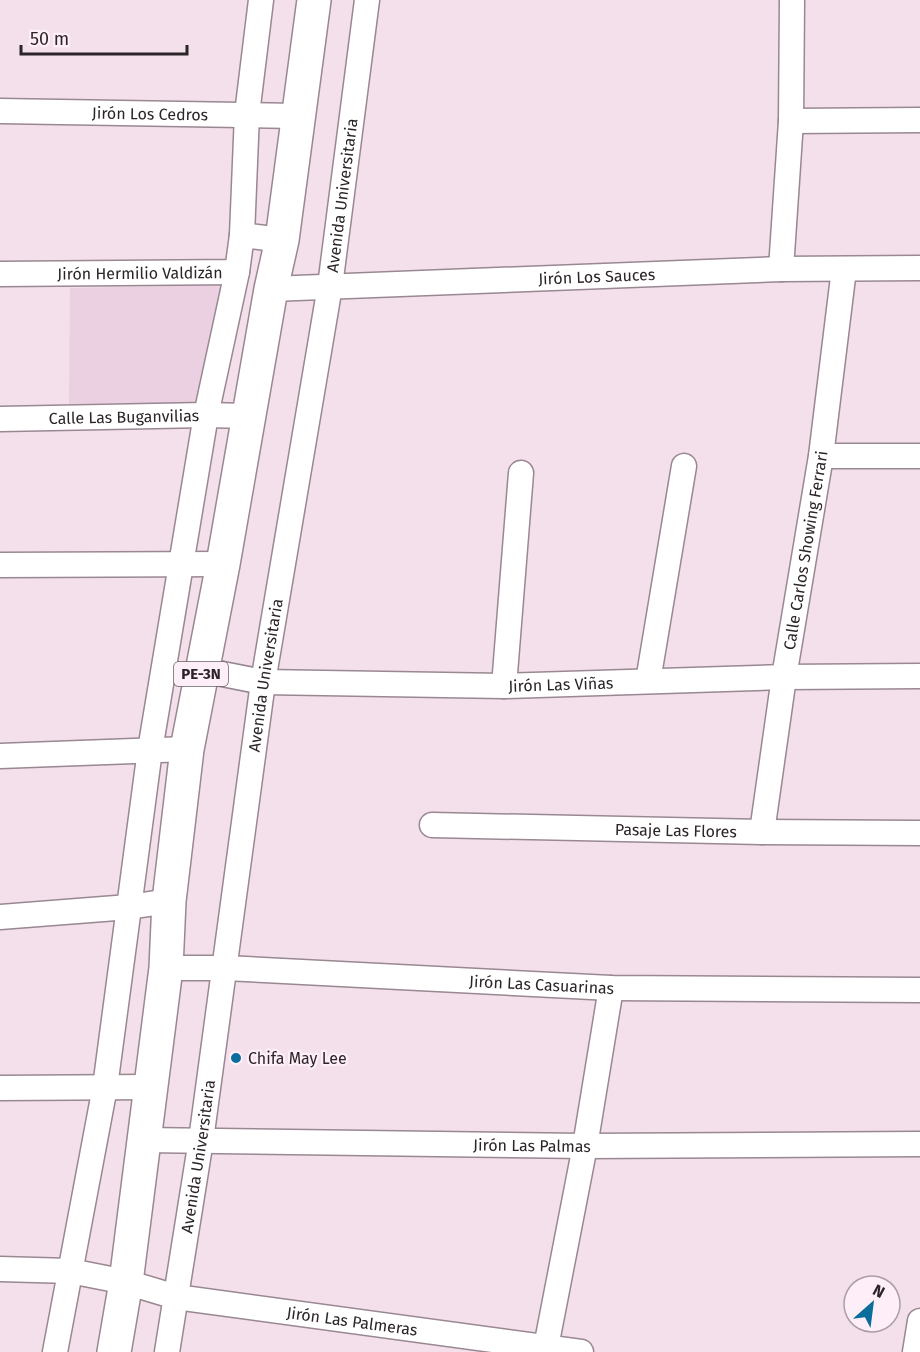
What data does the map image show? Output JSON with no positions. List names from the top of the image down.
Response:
{
  "streets": {
    "highway": ["PE-3N"],
    "street": [
      "Jirón Los Cedros",
      "Avenida Universitaria",
      "Jirón Hermilio Valdizán",
      "Jirón Los Sauces",
      "Calle Las Buganvilias",
      "Calle Carlos Showing Ferrari",
      "Jirón Las Viñas",
      "Pasaje Las Flores",
      "Jirón Las Casuarinas",
      "Jirón Las Palmas",
      "Jirón Las Palmeras"
    ]
  },
  "crossings": [
    ["Jirón Los Cedros", "PE-3N"],
    ["Avenida Universitaria", "Jirón Los Sauces"],
    ["Avenida Universitaria", "Jirón Las Viñas"],
    ["Avenida Universitaria", "Jirón Las Casuarinas"],
    ["Avenida Universitaria", "Jirón Las Palmas"],
    ["Avenida Universitaria", "Jirón Las Palmeras"],
    ["Jirón Los Sauces", "Calle Carlos Showing Ferrari"],
    ["Jirón Los Sauces", "PE-3N"],
    ["Calle Las Buganvilias", "PE-3N"],
    ["Calle Carlos Showing Ferrari", "Jirón Las Viñas"],
    ["Calle Carlos Showing Ferrari", "Pasaje Las Flores"],
    ["PE-3N", "Jirón Las Viñas"],
    ["PE-3N", "Jirón Las Casuarinas"],
    ["PE-3N", "Jirón Las Palmas"],
    ["PE-3N", "Jirón Las Palmeras"]
  ],
  "places": ["Chifa May Lee"],
  "scale_bar": "50 m",
  "north": "top right"
}
